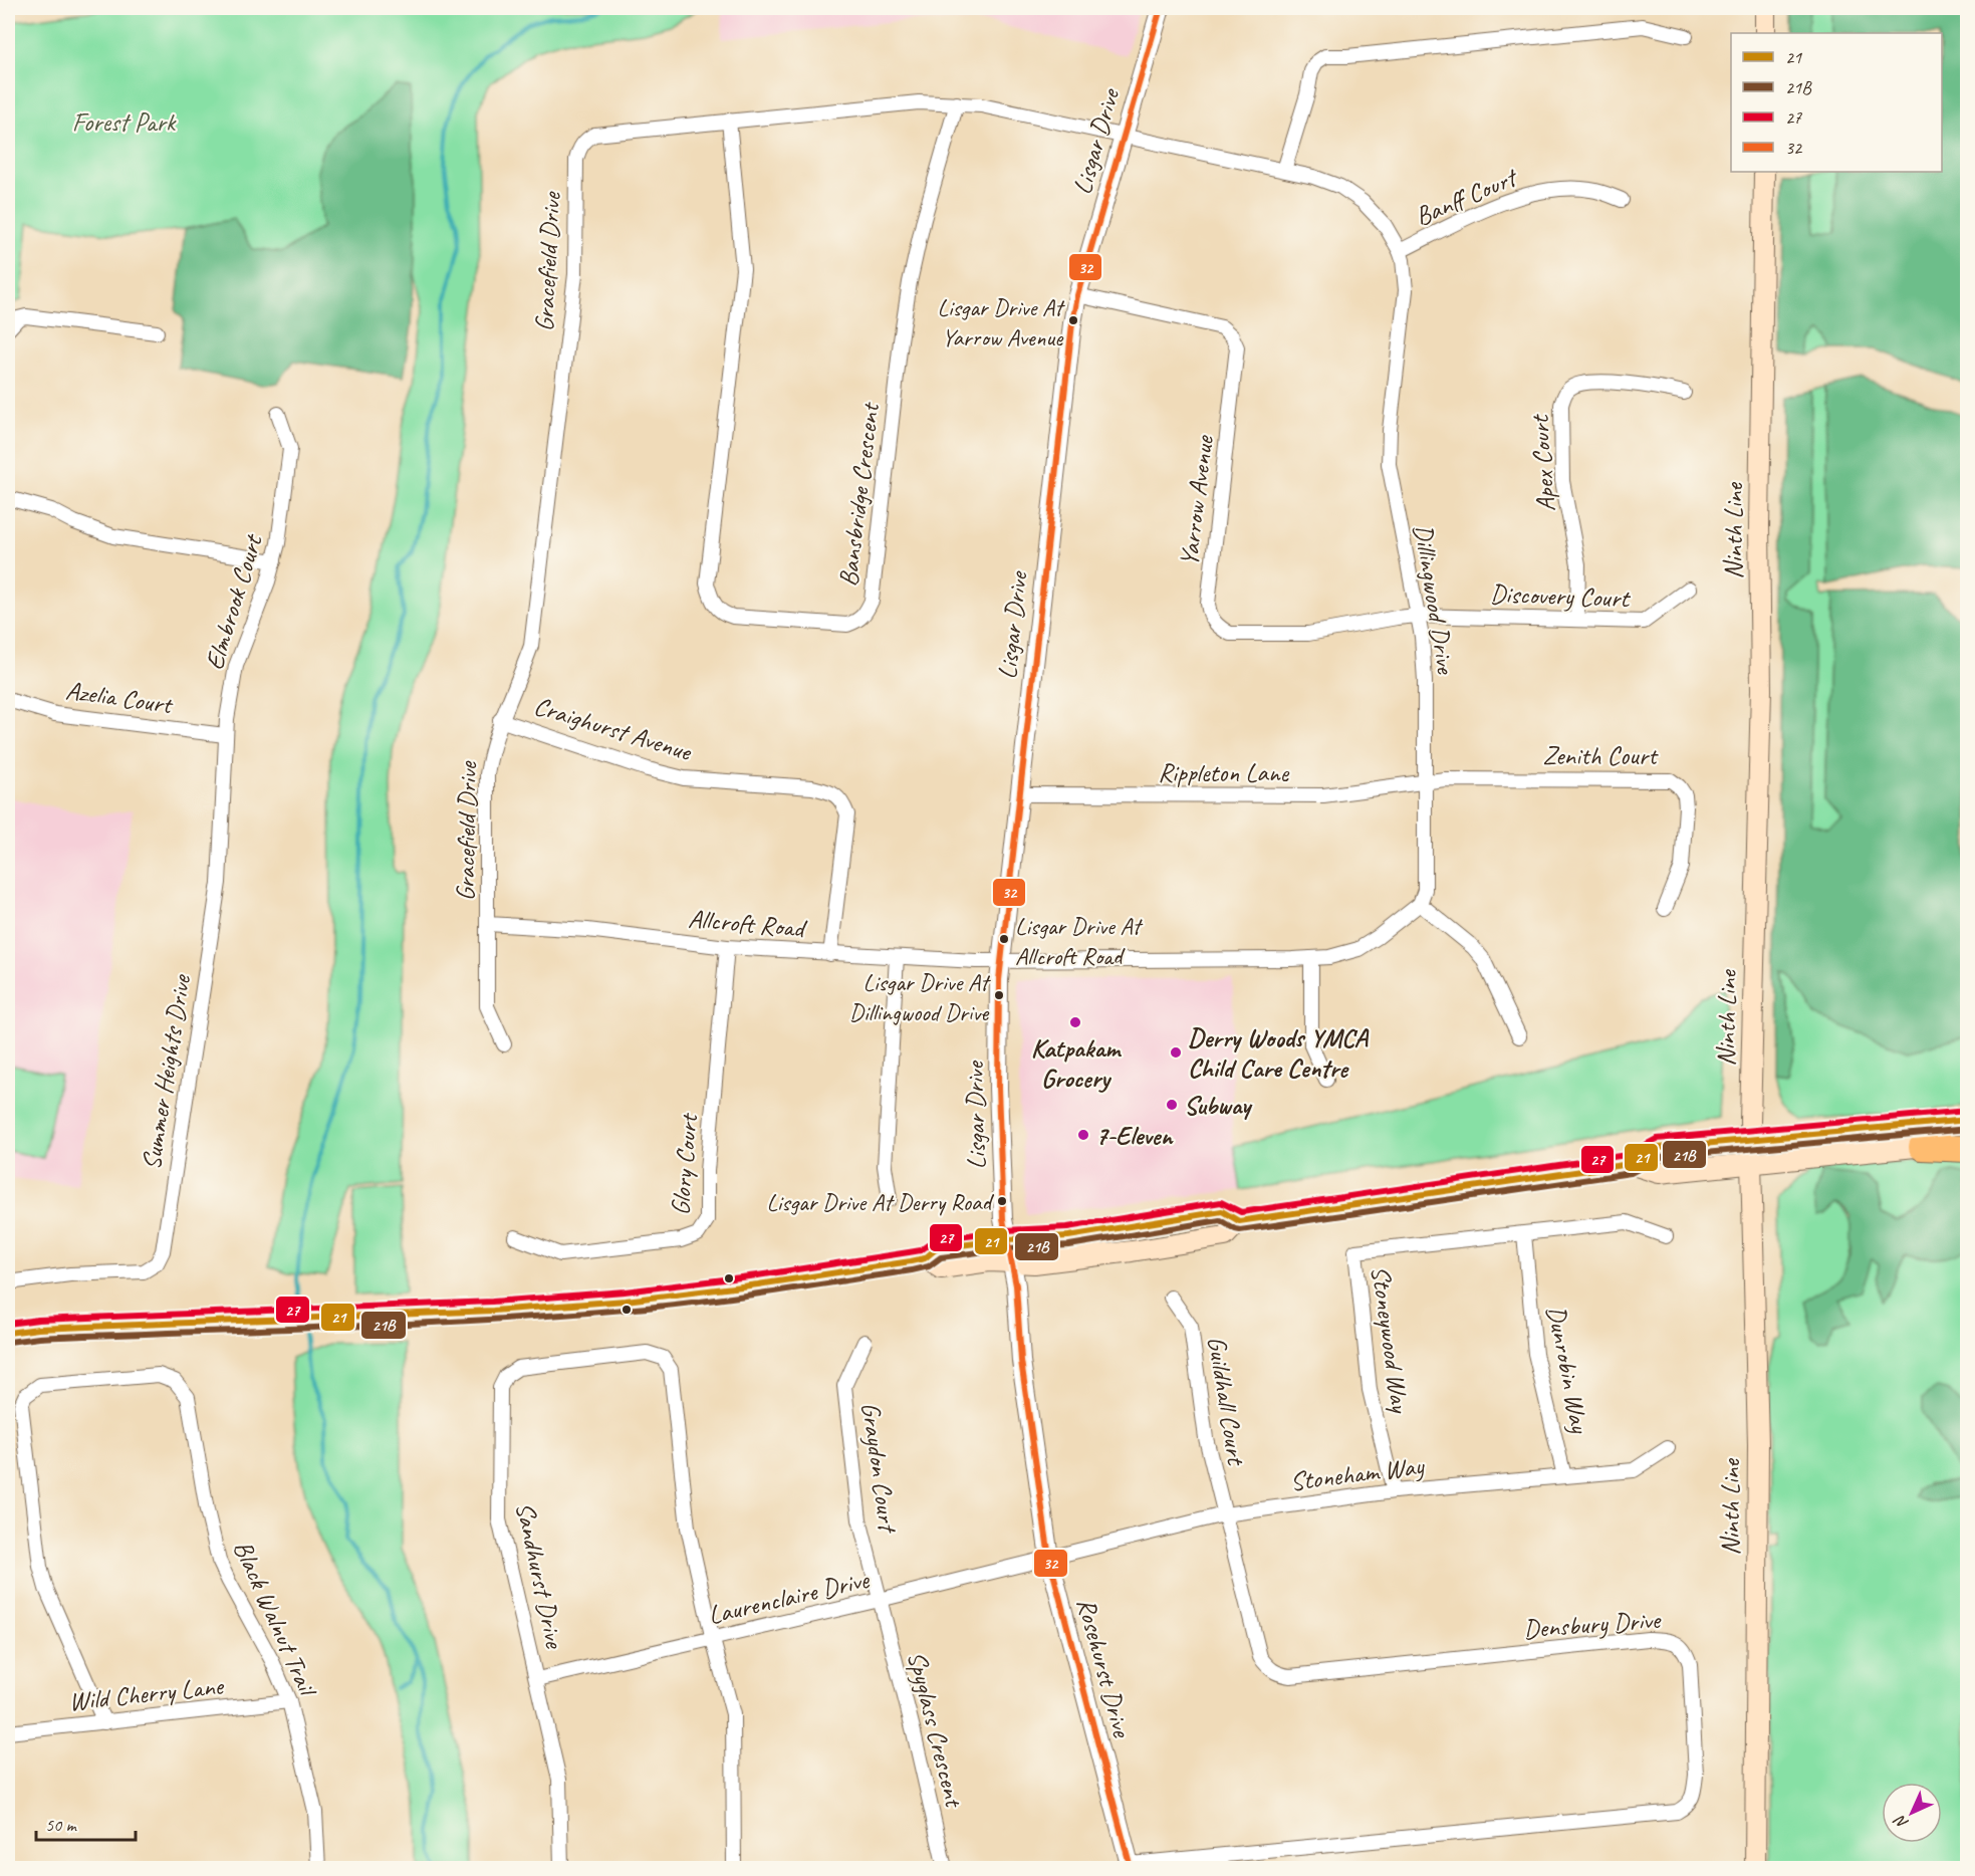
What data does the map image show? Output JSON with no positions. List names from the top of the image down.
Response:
{
  "streets": {
    "main road": ["Ninth Line"],
    "street": [
      "Lisgar Drive",
      "Banff Court",
      "Gracefield Drive",
      "Apex Court",
      "Bansbridge Crescent",
      "Yarrow Avenue",
      "Discovery Court",
      "Dillingwood Drive",
      "Elmbrook Court",
      "Azelia Court",
      "Craighurst Avenue",
      "Zenith Court",
      "Rippleton Lane",
      "Allcroft Road",
      "Summer Heights Drive",
      "Glory Court",
      "Stoneywood Way",
      "Dunrobin Way",
      "Guildhall Court",
      "Graydon Court",
      "Stoneham Way",
      "Sandhurst Drive",
      "Laurenclaire Drive",
      "Black Walnut Trail",
      "Densbury Drive",
      "Rosehurst Drive",
      "Wild Cherry Lane",
      "Spyglass Crescent"
    ]
  },
  "crossings": [
    ["Lisgar Drive", "Gracefield Drive"],
    ["Lisgar Drive", "Yarrow Avenue"],
    ["Lisgar Drive", "Dillingwood Drive"],
    ["Lisgar Drive", "Rippleton Lane"],
    ["Lisgar Drive", "Allcroft Road"],
    ["Lisgar Drive", "Rosehurst Drive"],
    ["Banff Court", "Dillingwood Drive"],
    ["Gracefield Drive", "Bansbridge Crescent"],
    ["Gracefield Drive", "Dillingwood Drive"],
    ["Gracefield Drive", "Craighurst Avenue"],
    ["Gracefield Drive", "Allcroft Road"],
    ["Apex Court", "Discovery Court"],
    ["Yarrow Avenue", "Discovery Court"],
    ["Yarrow Avenue", "Dillingwood Drive"],
    ["Discovery Court", "Dillingwood Drive"],
    ["Dillingwood Drive", "Zenith Court"],
    ["Dillingwood Drive", "Rippleton Lane"],
    ["Elmbrook Court", "Azelia Court"],
    ["Elmbrook Court", "Summer Heights Drive"],
    ["Azelia Court", "Summer Heights Drive"],
    ["Craighurst Avenue", "Allcroft Road"],
    ["Zenith Court", "Rippleton Lane"],
    ["Allcroft Road", "Glory Court"],
    ["Stoneywood Way", "Dunrobin Way"],
    ["Stoneywood Way", "Stoneham Way"],
    ["Dunrobin Way", "Stoneham Way"],
    ["Guildhall Court", "Stoneham Way"],
    ["Guildhall Court", "Densbury Drive"],
    ["Graydon Court", "Laurenclaire Drive"],
    ["Graydon Court", "Spyglass Crescent"],
    ["Stoneham Way", "Laurenclaire Drive"],
    ["Stoneham Way", "Densbury Drive"],
    ["Stoneham Way", "Rosehurst Drive"],
    ["Sandhurst Drive", "Laurenclaire Drive"],
    ["Laurenclaire Drive", "Rosehurst Drive"],
    ["Laurenclaire Drive", "Spyglass Crescent"],
    ["Black Walnut Trail", "Wild Cherry Lane"],
    ["Densbury Drive", "Rosehurst Drive"]
  ],
  "parks": ["Forest Park"],
  "places": [
    "Lisgar Drive At Yarrow Avenue",
    "Lisgar Drive At Allcroft Road",
    "Lisgar Drive At Dillingwood Drive",
    "Katpakam Grocery",
    "Derry Woods YMCA Child Care Centre",
    "Subway",
    "7-Eleven",
    "Lisgar Drive At Derry Road"
  ],
  "lines": [
    "transit line 32",
    "transit line 27",
    "transit line 21",
    "transit line 21B"
  ],
  "legend": [
    "21",
    "21B",
    "27",
    "32"
  ],
  "scale_bar": "50 m",
  "north": "bottom left"
}
